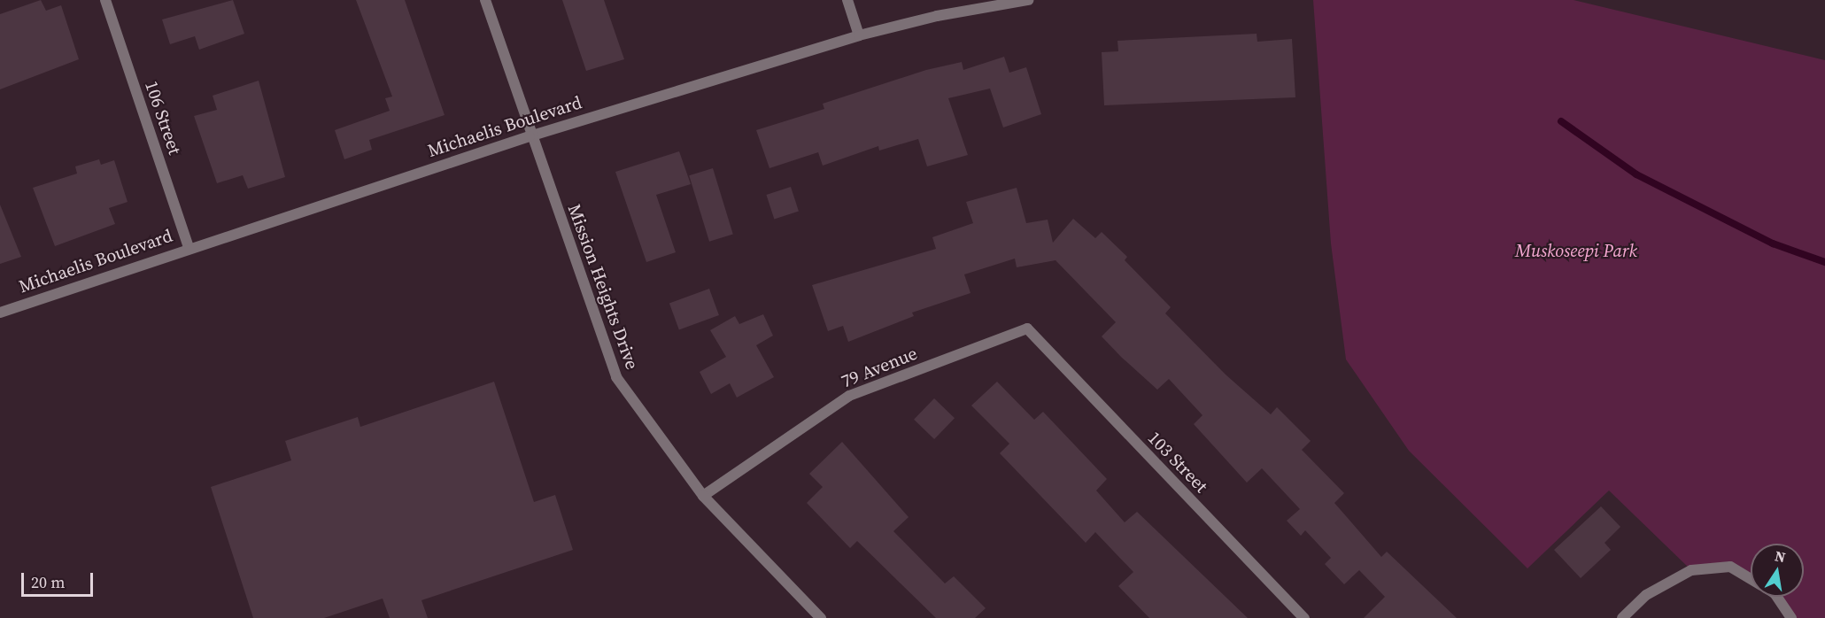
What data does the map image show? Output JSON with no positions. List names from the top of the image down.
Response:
{
  "streets": {
    "street": [
      "106 Street",
      "Michaelis Boulevard",
      "Mission Heights Drive",
      "79 Avenue",
      "103 Street"
    ]
  },
  "crossings": [
    ["106 Street", "Michaelis Boulevard"],
    ["Michaelis Boulevard", "Mission Heights Drive"],
    ["Mission Heights Drive", "79 Avenue"],
    ["79 Avenue", "103 Street"]
  ],
  "parks": ["Muskoseepi Park"],
  "scale_bar": "20 m",
  "north": "top"
}
